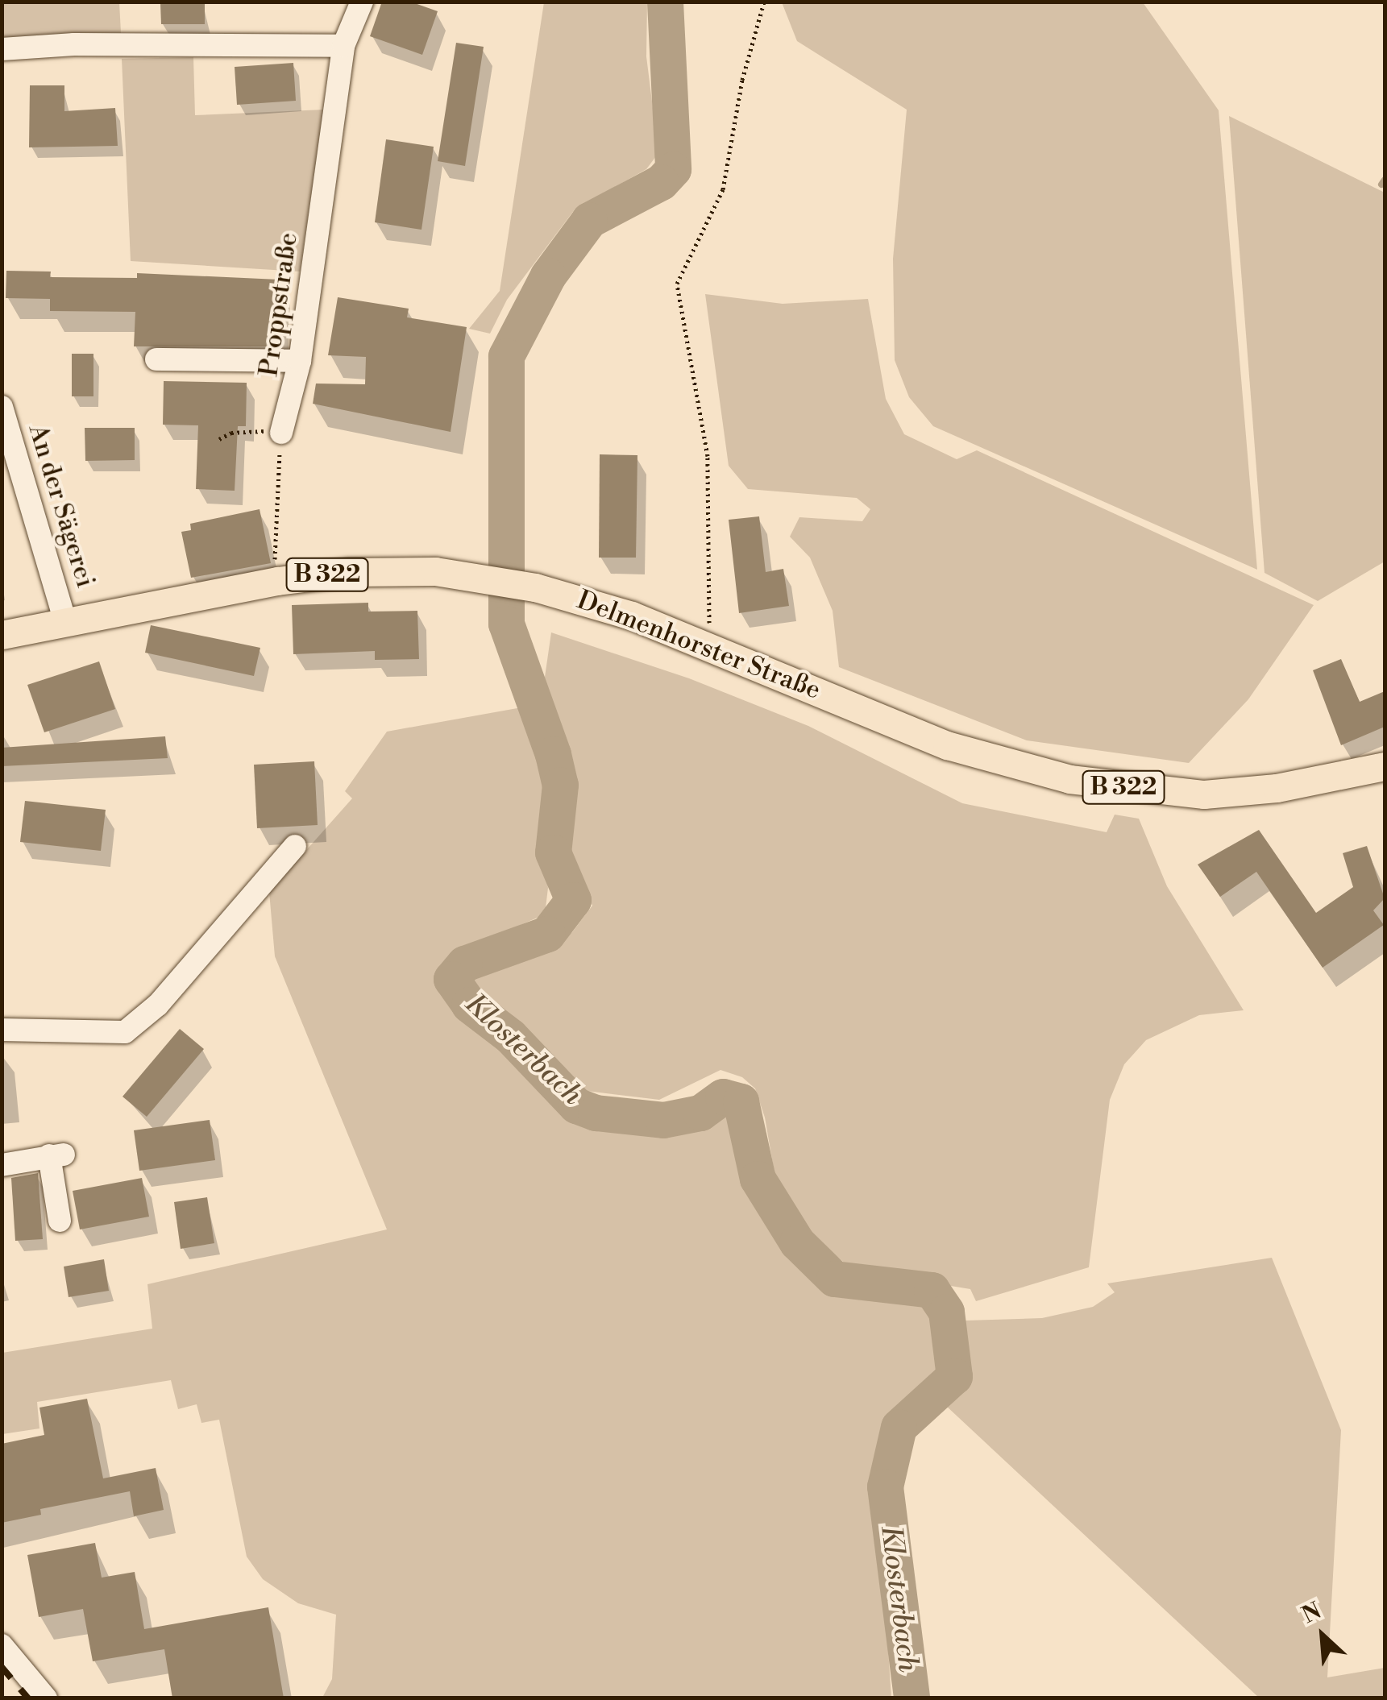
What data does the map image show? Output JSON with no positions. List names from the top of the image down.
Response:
{
  "streets": {
    "main road": ["B 322", "Delmenhorster Straße"],
    "street": ["Proppstraße", "An der Sägerei"]
  },
  "crossings": [
    ["An der Sägerei", "Delmenhorster Straße"]
  ],
  "water": ["Klosterbach"],
  "north": "top left"
}
